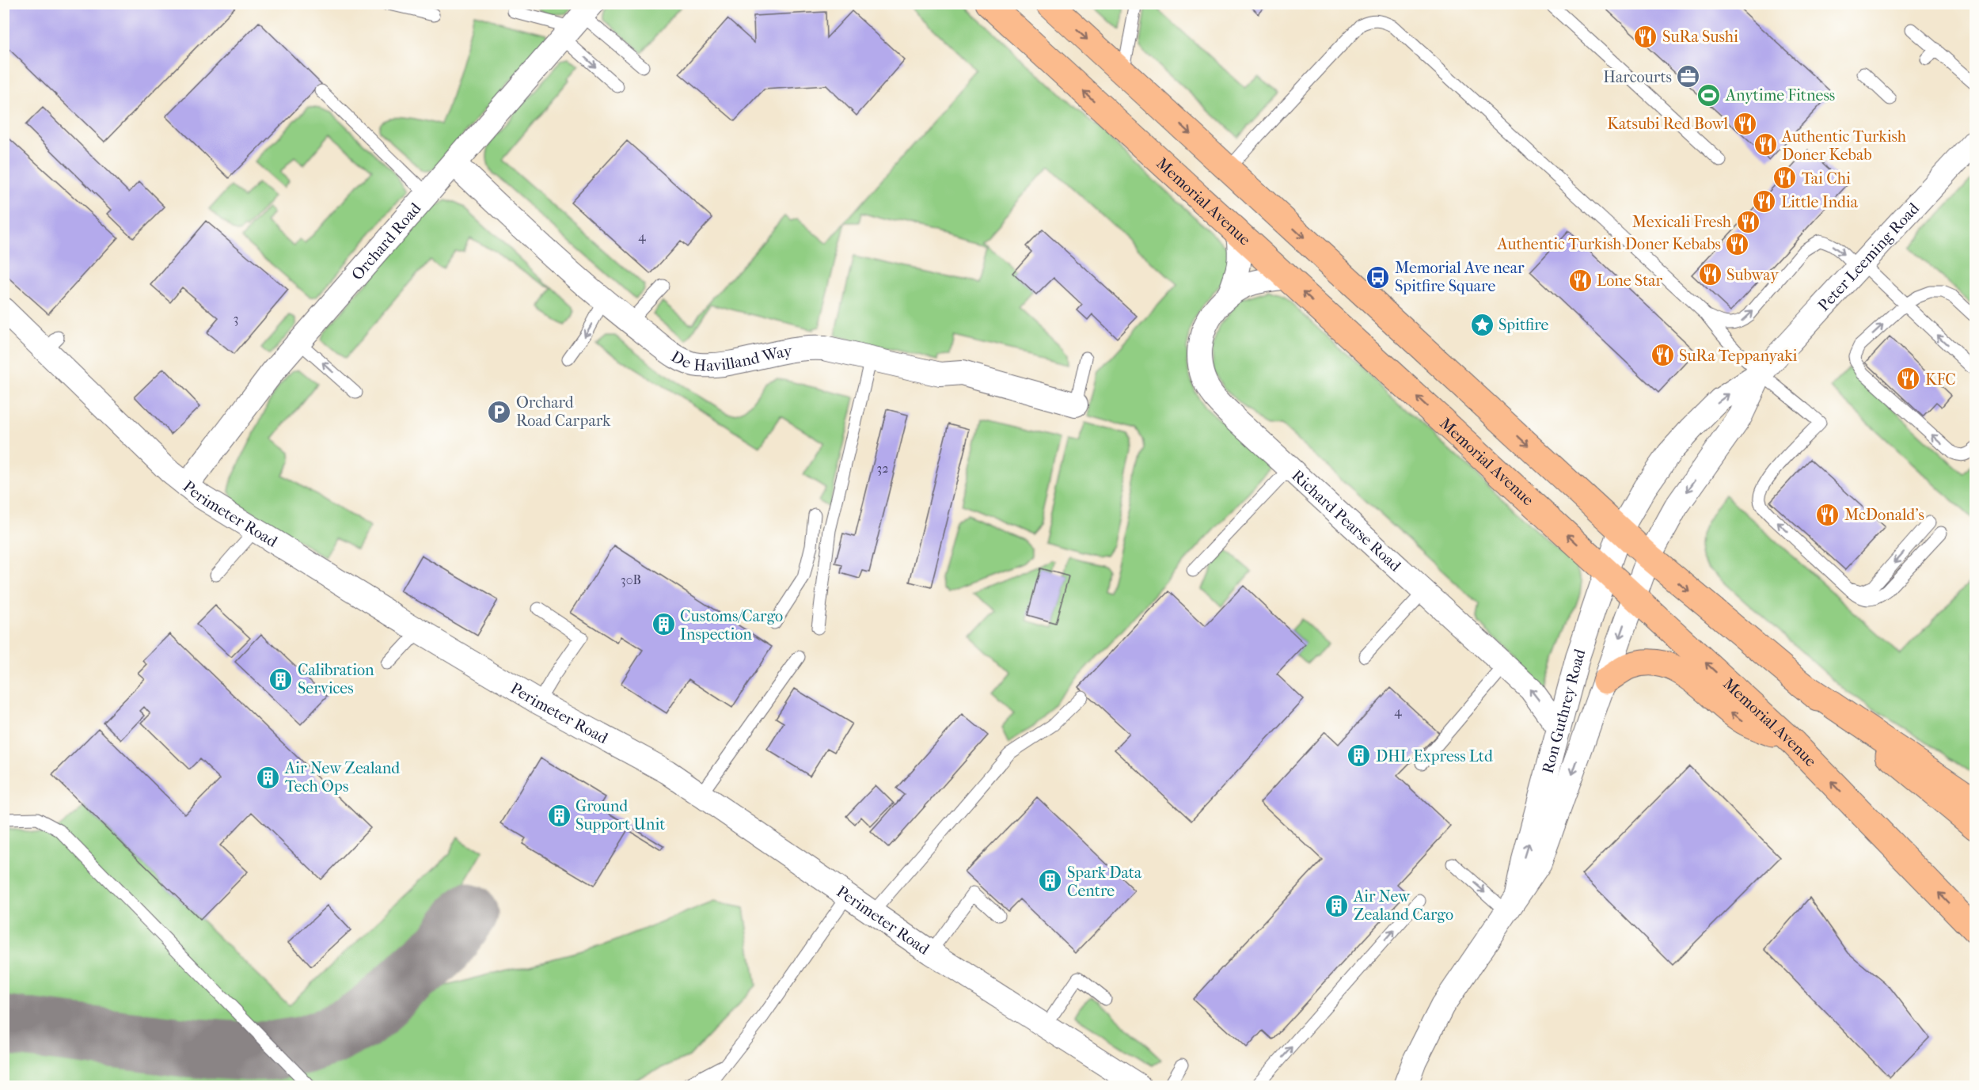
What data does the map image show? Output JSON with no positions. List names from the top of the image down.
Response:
{
  "streets": {
    "main road": ["Memorial Avenue"],
    "street": [
      "Orchard Road",
      "Peter Leeming Road",
      "De Havilland Way",
      "Perimeter Road",
      "Richard Pearse Road",
      "Ron Guthrey Road"
    ]
  },
  "crossings": [
    ["Memorial Avenue", "Richard Pearse Road"],
    ["Memorial Avenue", "Ron Guthrey Road"],
    ["Orchard Road", "De Havilland Way"],
    ["Orchard Road", "Perimeter Road"],
    ["Peter Leeming Road", "Ron Guthrey Road"],
    ["Richard Pearse Road", "Ron Guthrey Road"]
  ],
  "places": {
    "restaurant": [
      "SuRa Sushi",
      "Katsubi Red Bowl",
      "Authentic Turkish Doner Kebab",
      "Tai Chi",
      "Little India",
      "Mexicali Fresh",
      "Authentic Turkish Doner Kebabs",
      "Subway",
      "Lone Star",
      "SuRa Teppanyaki",
      "KFC",
      "McDonald's"
    ],
    "office": ["Harcourts"],
    "sports": ["Anytime Fitness"],
    "bus stop": ["Memorial Ave near Spitfire Square"],
    "place": ["Spitfire"],
    "parking": ["Orchard Road Carpark"],
    "building": [
      "Customs/Cargo Inspection",
      "Calibration Services",
      "DHL Express Ltd",
      "Air New Zealand Tech Ops",
      "Ground Support Unit",
      "Spark Data Centre",
      "Air New Zealand Cargo"
    ]
  },
  "house_numbers": [
    "4",
    "3",
    "32",
    "30B",
    "4"
  ]
}
